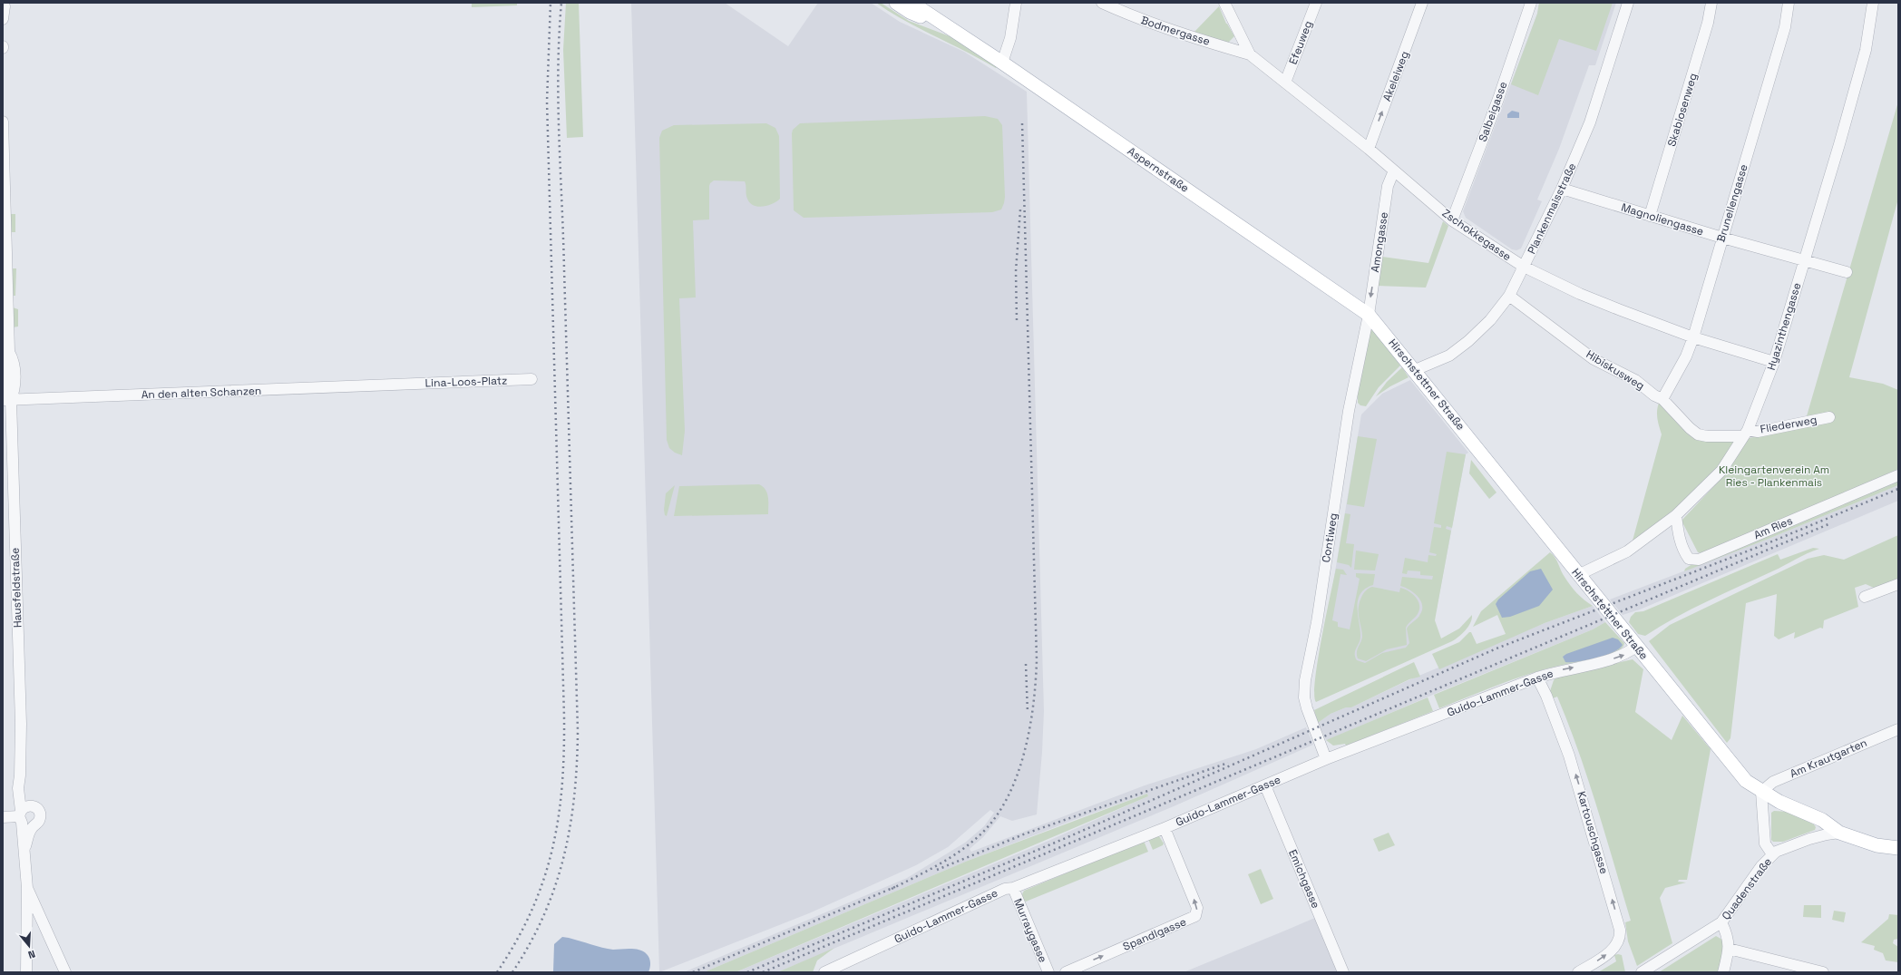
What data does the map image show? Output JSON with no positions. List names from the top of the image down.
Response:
{
  "streets": {
    "main road": ["Aspernstraße", "Hirschstettner Straße"],
    "street": [
      "Bodmergasse",
      "Efeuweg",
      "Akeleiweg",
      "Skabiosenweg",
      "Salbeigasse",
      "Brunellengasse",
      "Plankenmaisstraße",
      "Magnoliengasse",
      "Zschokkegasse",
      "Amongasse",
      "Hyazinthengasse",
      "Hibiskusweg",
      "Lina-Loos-Platz",
      "An den alten Schanzen",
      "Fliederweg",
      "Am Ries",
      "Contiweg",
      "Hausfeldstraße",
      "Guido-Lammer-Gasse",
      "Am Krautgarten",
      "Kartouschgasse",
      "Emichgasse",
      "Quadenstraße",
      "Murraygasse",
      "Spandlgasse"
    ]
  },
  "crossings": [
    ["Bodmergasse", "Zschokkegasse"],
    ["Efeuweg", "Zschokkegasse"],
    ["Akeleiweg", "Zschokkegasse"],
    ["Skabiosenweg", "Magnoliengasse"],
    ["Salbeigasse", "Zschokkegasse"],
    ["Aspernstraße", "Amongasse"],
    ["Aspernstraße", "Hirschstettner Straße"],
    ["Aspernstraße", "Contiweg"],
    ["Brunellengasse", "Magnoliengasse"],
    ["Brunellengasse", "Zschokkegasse"],
    ["Brunellengasse", "Hibiskusweg"],
    ["Plankenmaisstraße", "Magnoliengasse"],
    ["Plankenmaisstraße", "Zschokkegasse"],
    ["Plankenmaisstraße", "Hibiskusweg"],
    ["Plankenmaisstraße", "Hirschstettner Straße"],
    ["Magnoliengasse", "Hyazinthengasse"],
    ["Zschokkegasse", "Amongasse"],
    ["Zschokkegasse", "Hyazinthengasse"],
    ["Amongasse", "Hirschstettner Straße"],
    ["Amongasse", "Contiweg"],
    ["Hyazinthengasse", "Hibiskusweg"],
    ["Hyazinthengasse", "Hirschstettner Straße"],
    ["Hyazinthengasse", "Fliederweg"],
    ["Hyazinthengasse", "Am Ries"],
    ["Hibiskusweg", "Fliederweg"],
    ["Lina-Loos-Platz", "An den alten Schanzen"],
    ["Hirschstettner Straße", "Contiweg"],
    ["Hirschstettner Straße", "Guido-Lammer-Gasse"],
    ["Hirschstettner Straße", "Am Krautgarten"],
    ["Hirschstettner Straße", "Quadenstraße"],
    ["An den alten Schanzen", "Hausfeldstraße"],
    ["Contiweg", "Guido-Lammer-Gasse"],
    ["Guido-Lammer-Gasse", "Kartouschgasse"],
    ["Guido-Lammer-Gasse", "Emichgasse"],
    ["Guido-Lammer-Gasse", "Murraygasse"],
    ["Guido-Lammer-Gasse", "Spandlgasse"]
  ],
  "one_way": ["Akeleiweg", "Amongasse", "Kartouschgasse"],
  "parks": ["Kleingartenverein Am Ries - Plankenmais"],
  "north": "bottom"
}
